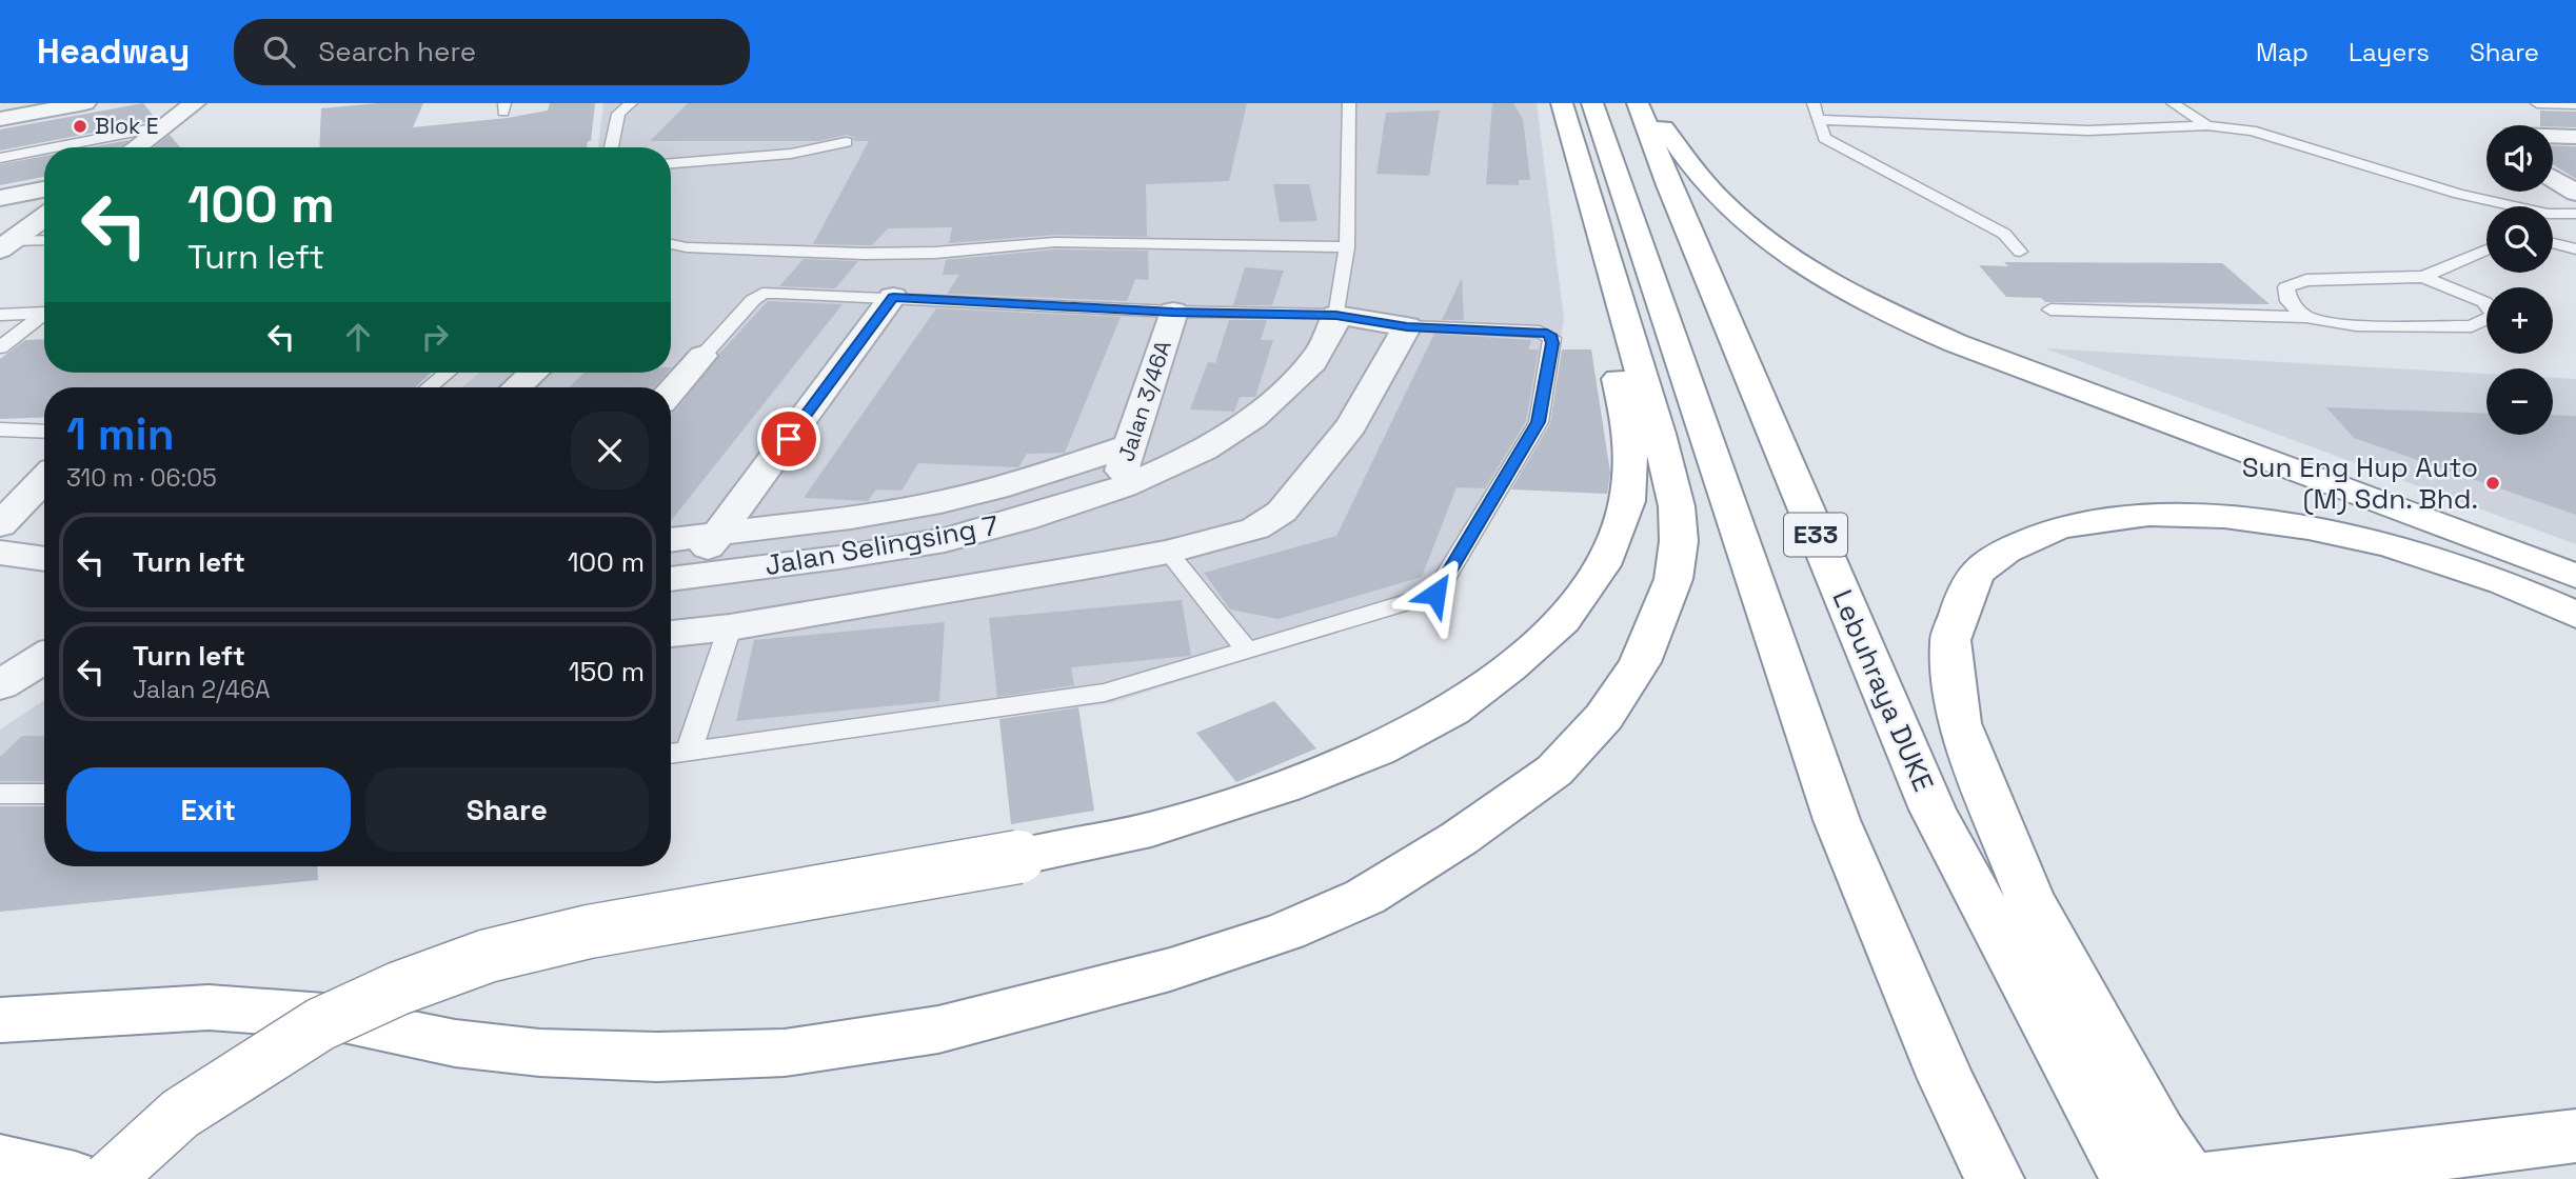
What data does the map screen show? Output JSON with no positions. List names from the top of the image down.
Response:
{
  "streets": {
    "highway": ["E33", "Lebuhraya DUKE"],
    "street": ["Jalan 3/46A", "Jalan Selingsing 7"]
  },
  "crossings": [
    ["Jalan 3/46A", "Jalan Selingsing 7"]
  ],
  "places": ["Blok E", "Sun Eng Hup Auto (M) Sdn. Bhd."],
  "page": {
    "header": "Headway",
    "search": "Search here",
    "nav": ["Map", "Layers", "Share"],
    "map_buttons": ["+", "−"],
    "turn": ["100 m", "Turn left"],
    "heading": ["1 min", "310 m · 06:05"],
    "list": [
      {
        "name": "Turn left",
        "value": "100 m"
      },
      {
        "name": "Turn left",
        "note": "Jalan 2/46A",
        "value": "150 m"
      }
    ],
    "buttons": ["Exit", "Share"]
  }
}
